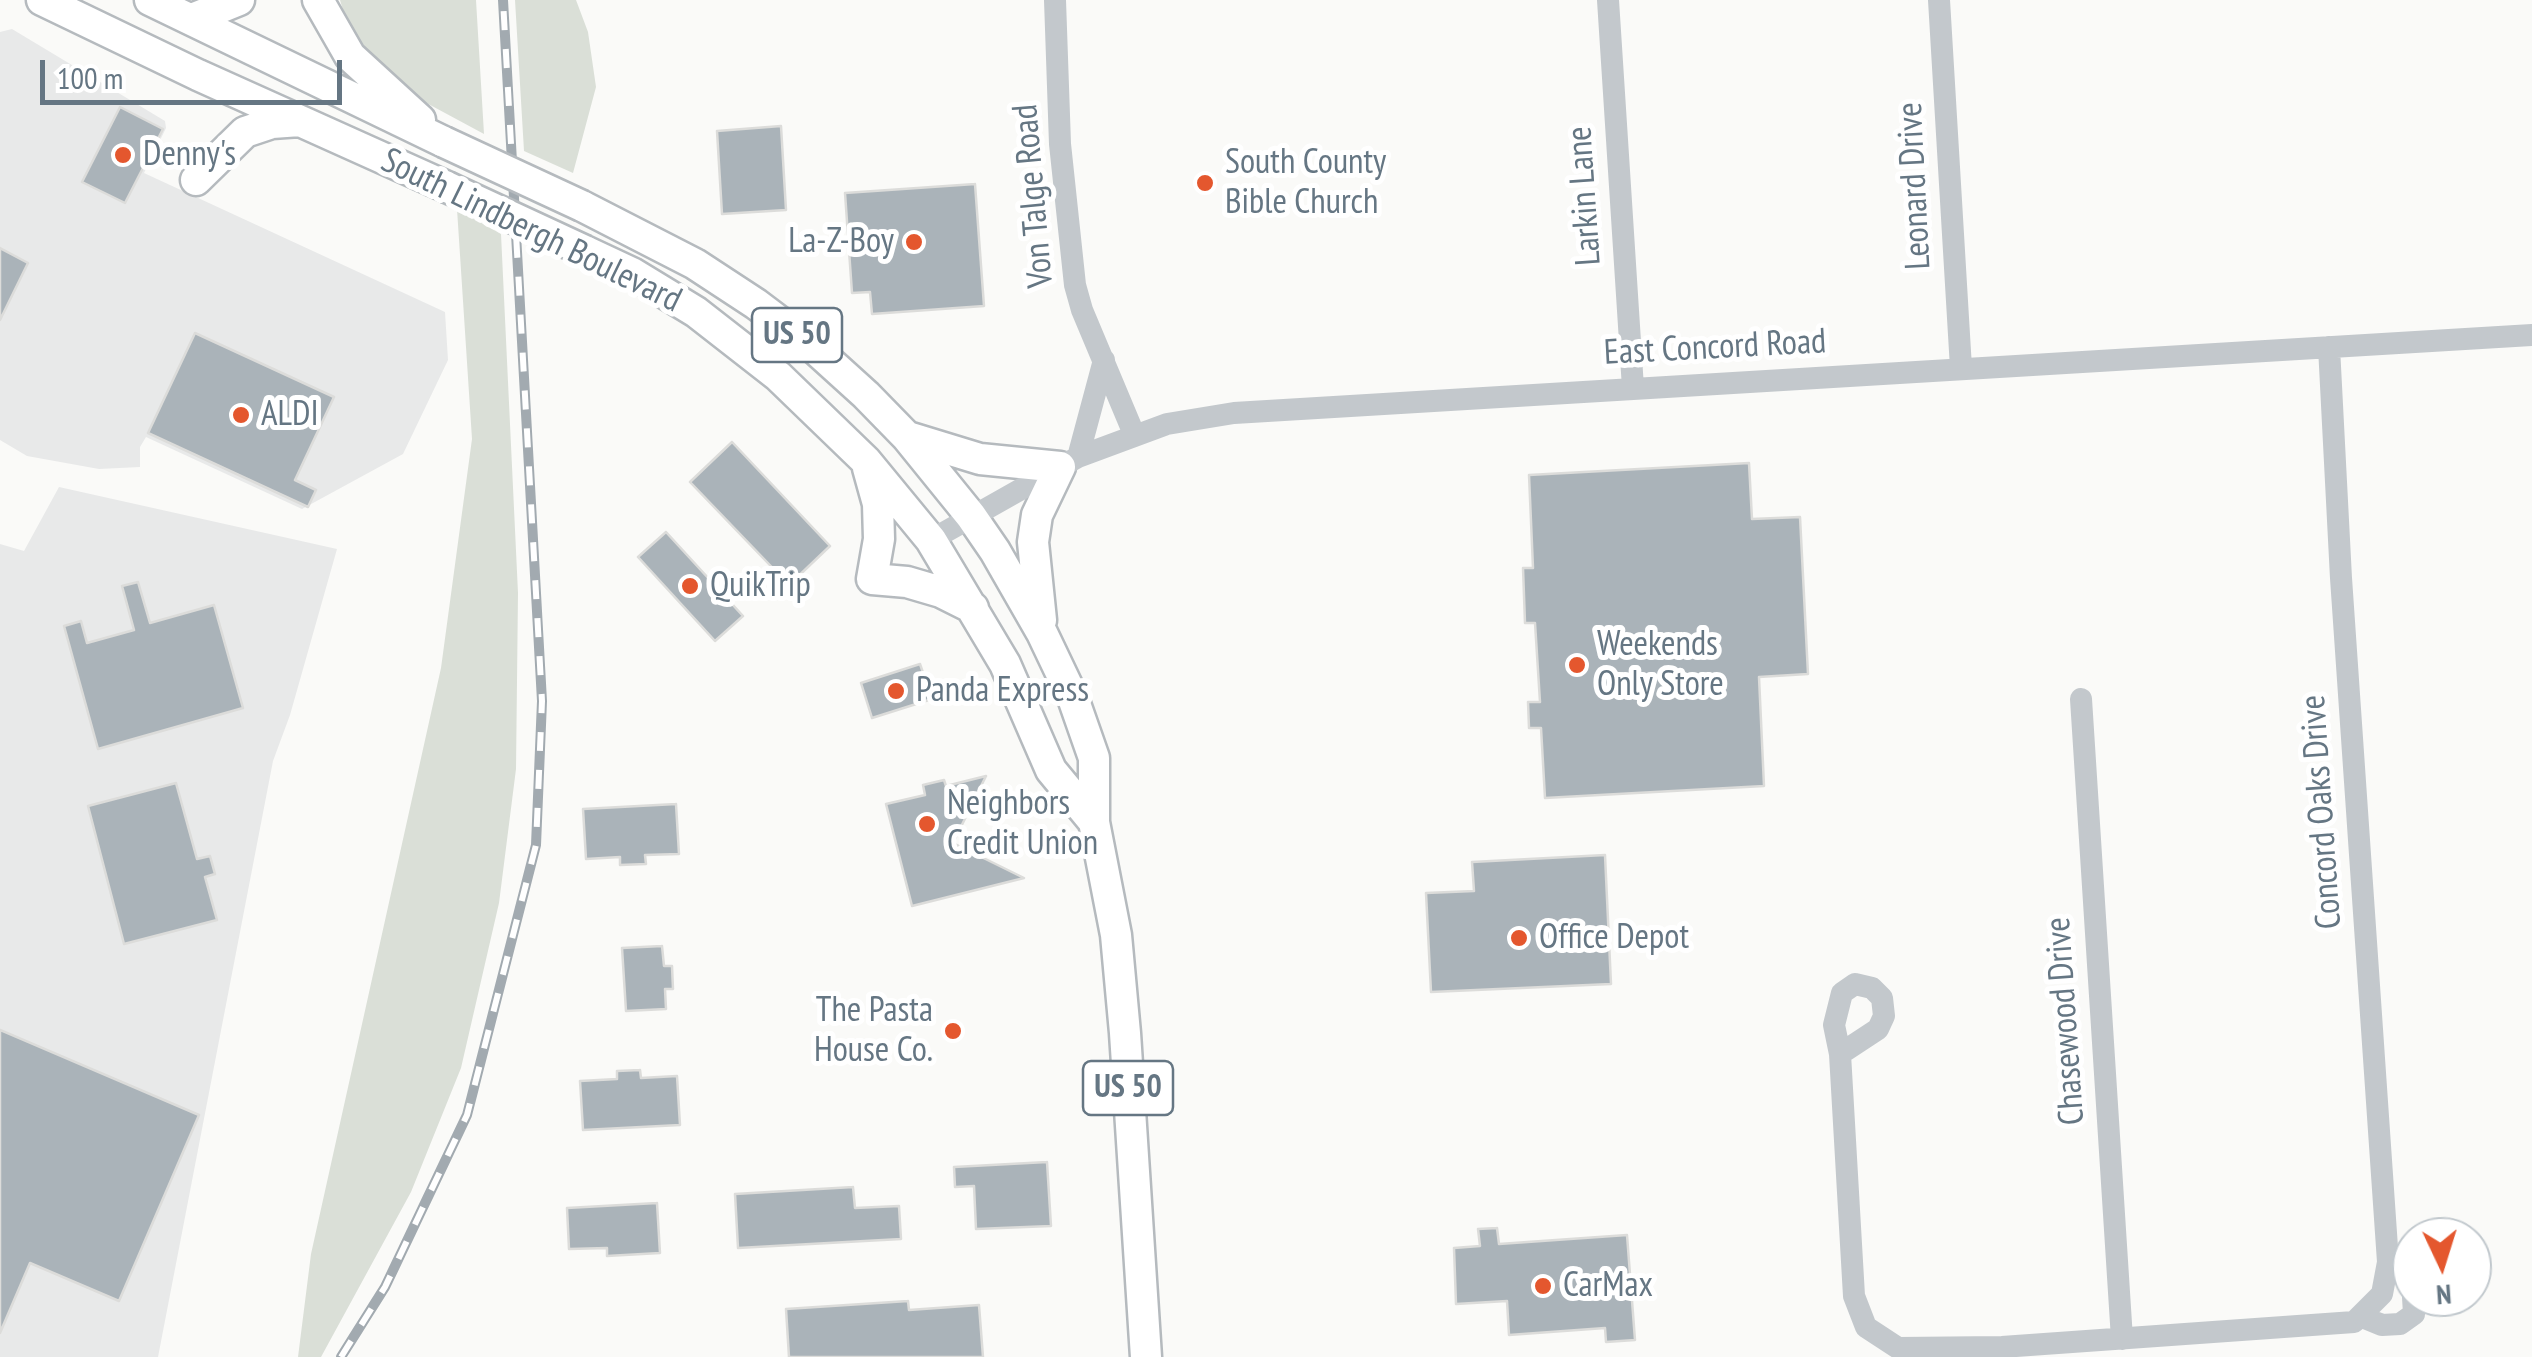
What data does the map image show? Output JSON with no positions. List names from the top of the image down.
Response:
{
  "streets": {
    "main road": ["South Lindbergh Boulevard", "US 50"],
    "street": [
      "Leonard Drive",
      "Von Talge Road",
      "Larkin Lane",
      "East Concord Road",
      "Concord Oaks Drive",
      "Chasewood Drive"
    ]
  },
  "crossings": [
    ["Leonard Drive", "East Concord Road"],
    ["Von Talge Road", "East Concord Road"],
    ["Larkin Lane", "East Concord Road"],
    ["South Lindbergh Boulevard", "East Concord Road"],
    ["East Concord Road", "Concord Oaks Drive"]
  ],
  "places": [
    "Denny's",
    "South County Bible Church",
    "La-Z-Boy",
    "ALDI",
    "QuikTrip",
    "Weekends Only Store",
    "Panda Express",
    "Neighbors Credit Union",
    "Office Depot",
    "The Pasta House Co.",
    "CarMax"
  ],
  "scale_bar": "100 m",
  "north": "bottom"
}
